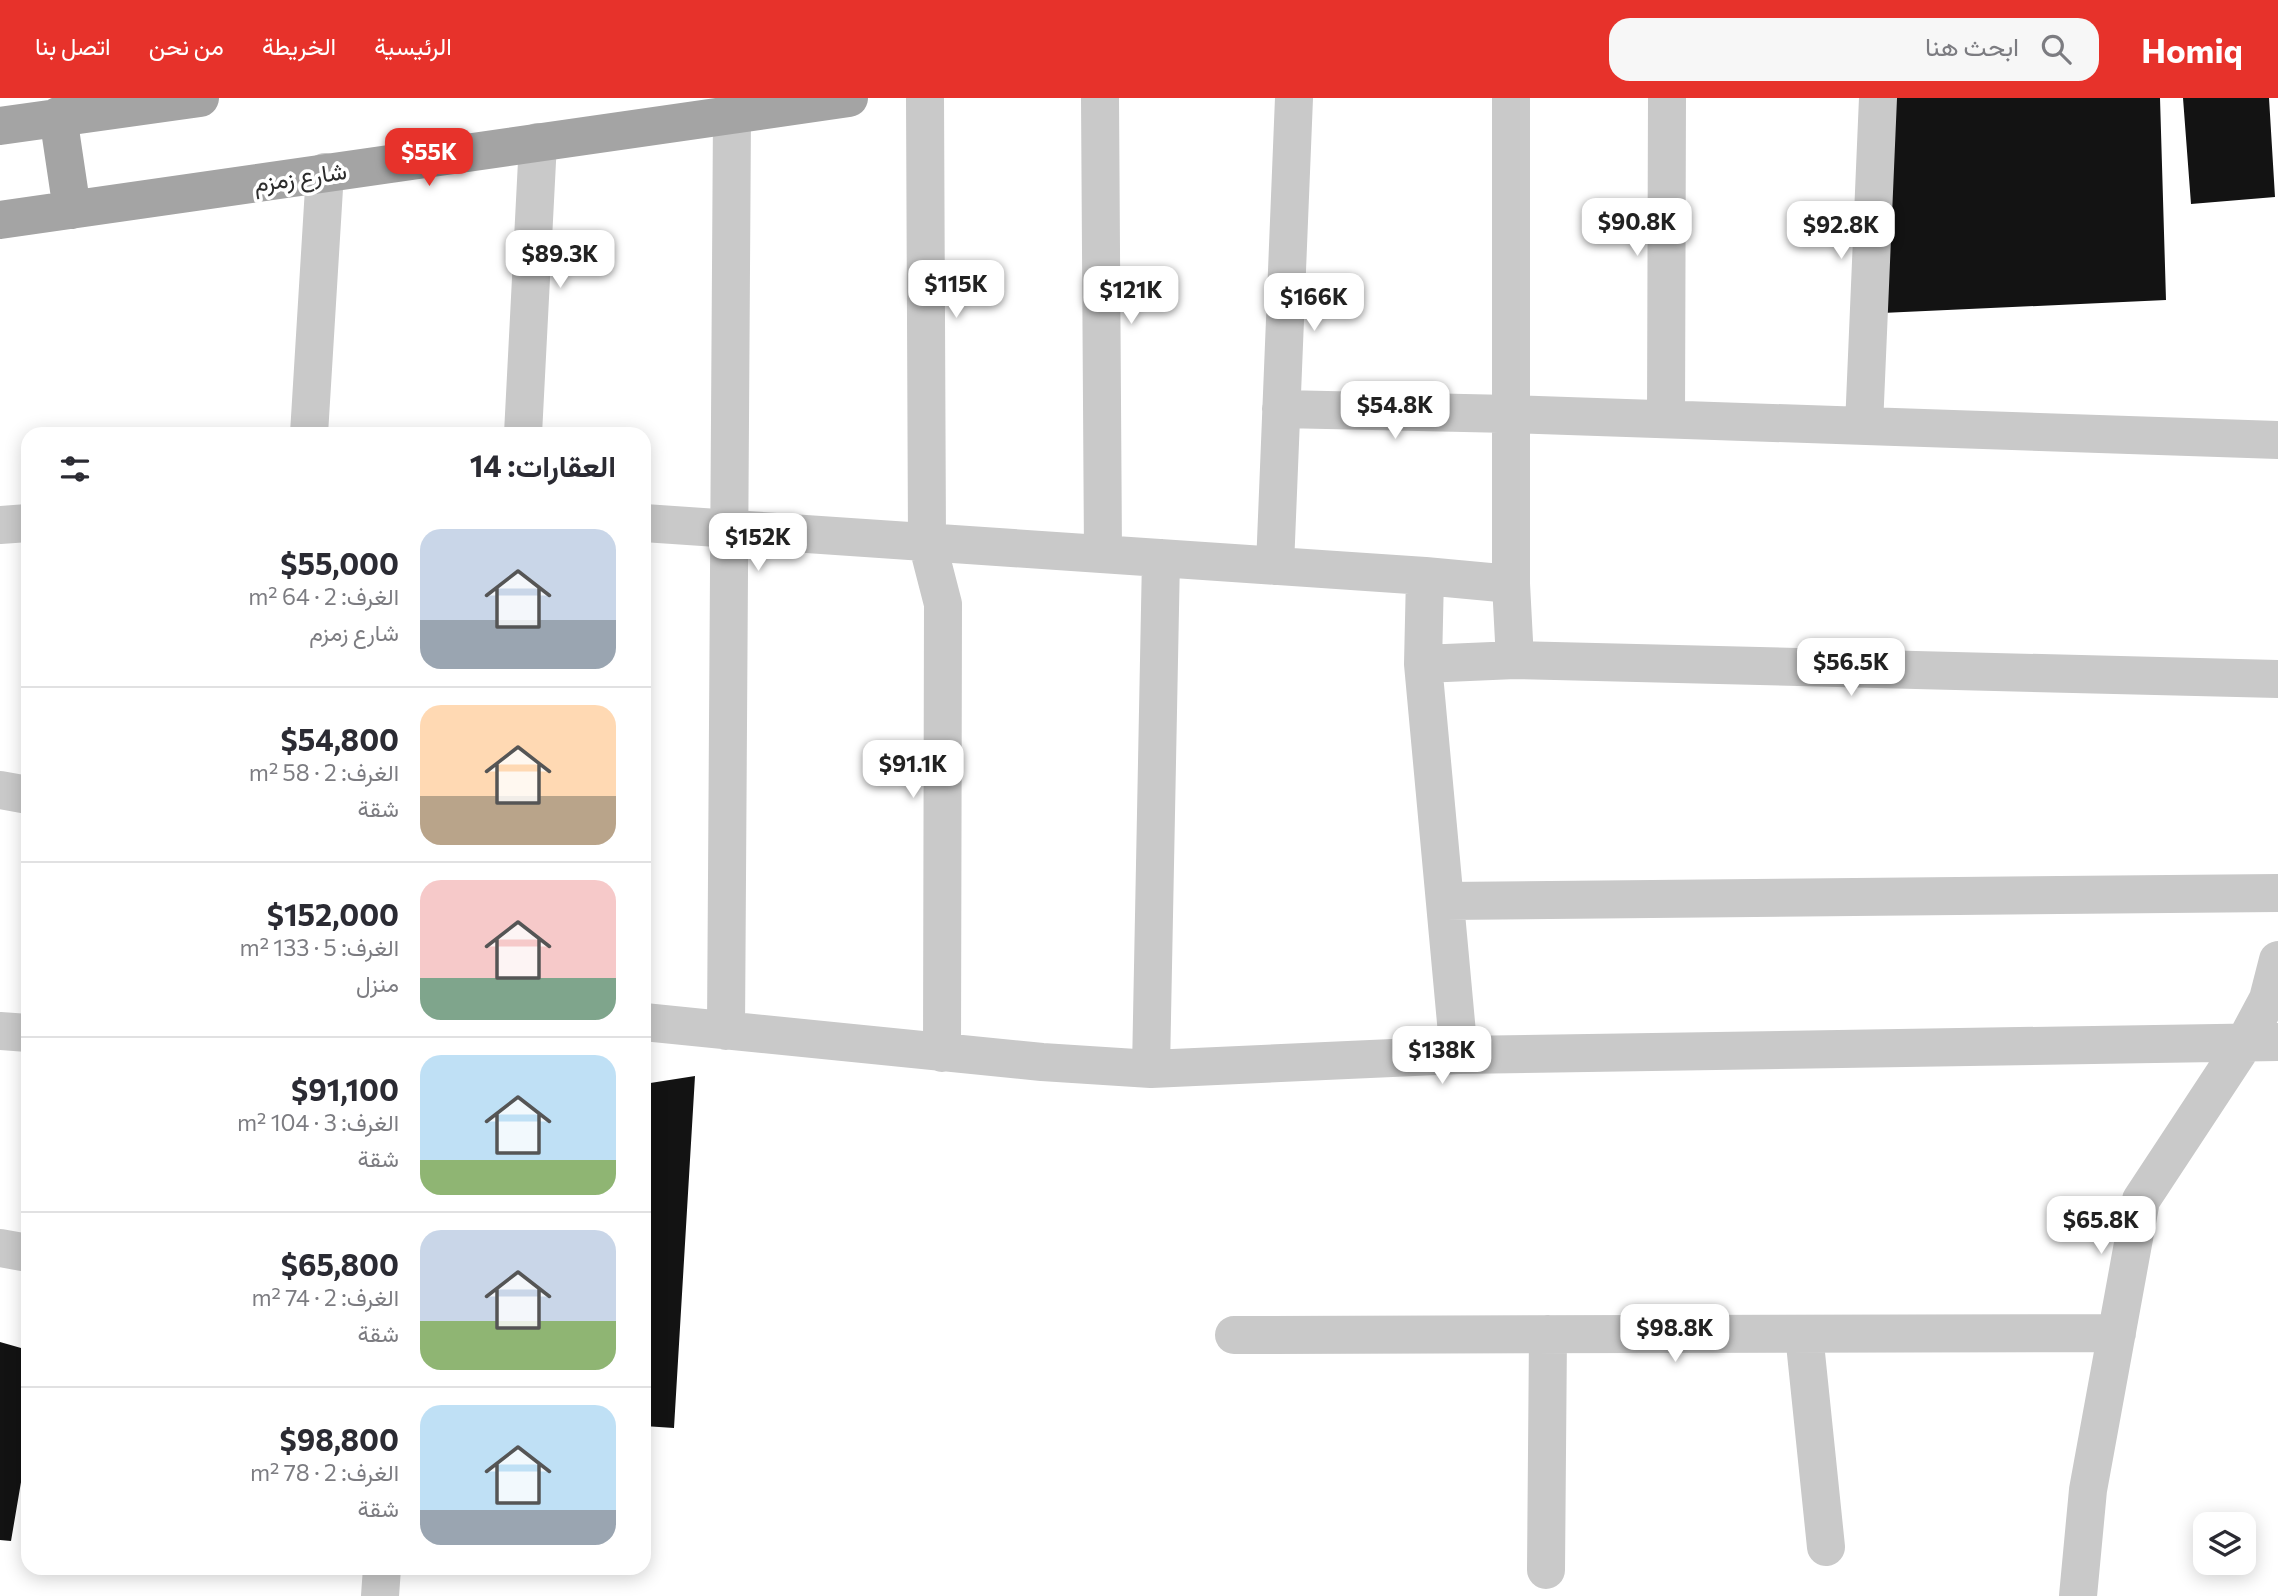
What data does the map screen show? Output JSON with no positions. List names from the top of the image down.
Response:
{
  "streets": {
    "main road": ["شارع زمزم"]
  },
  "page": {
    "header": "Homiq",
    "search": "ابحث هنا",
    "nav": [
      "الرئيسية",
      "الخريطة",
      "من نحن",
      "اتصل بنا"
    ],
    "price": [
      "$55K",
      "$90.8K",
      "$92.8K",
      "$89.3K",
      "$115K",
      "$121K",
      "$166K",
      "$54.8K",
      "$152K",
      "$56.5K",
      "$91.1K",
      "$138K",
      "$65.8K",
      "$98.8K"
    ],
    "heading": "العقارات: 14",
    "list": [
      {
        "name": "$55,000",
        "note": "الغرف: 2 · 64 m² · شارع زمزم"
      },
      {
        "name": "$54,800",
        "note": "الغرف: 2 · 58 m² · شقة"
      },
      {
        "name": "$152,000",
        "note": "الغرف: 5 · 133 m² · منزل"
      },
      {
        "name": "$91,100",
        "note": "الغرف: 3 · 104 m² · شقة"
      },
      {
        "name": "$65,800",
        "note": "الغرف: 2 · 74 m² · شقة"
      },
      {
        "name": "$98,800",
        "note": "الغرف: 2 · 78 m² · شقة"
      }
    ]
  }
}
